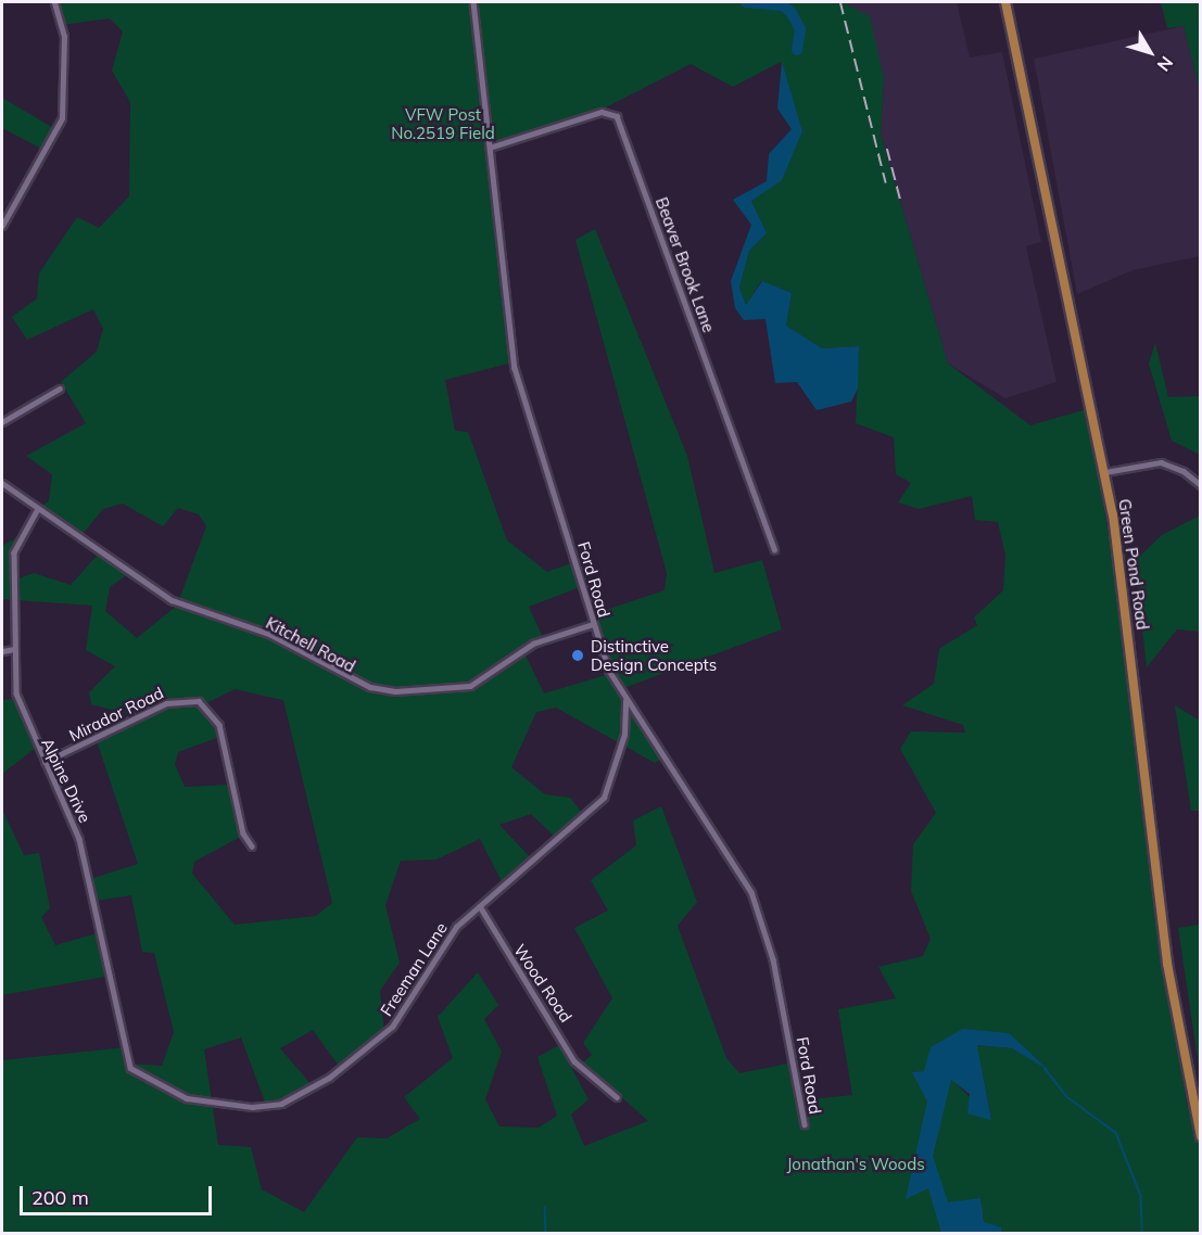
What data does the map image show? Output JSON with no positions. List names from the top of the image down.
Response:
{
  "streets": {
    "main road": ["Green Pond Road"],
    "street": [
      "Beaver Brook Lane",
      "Ford Road",
      "Kitchell Road",
      "Mirador Road",
      "Alpine Drive",
      "Freeman Lane",
      "Wood Road"
    ]
  },
  "crossings": [
    ["Beaver Brook Lane", "Ford Road"],
    ["Ford Road", "Kitchell Road"],
    ["Ford Road", "Freeman Lane"],
    ["Kitchell Road", "Alpine Drive"],
    ["Mirador Road", "Alpine Drive"],
    ["Alpine Drive", "Freeman Lane"],
    ["Freeman Lane", "Wood Road"]
  ],
  "parks": ["VFW Post No.2519 Field", "Jonathan's Woods"],
  "places": ["Distinctive Design Concepts"],
  "scale_bar": "200 m",
  "north": "bottom right"
}
